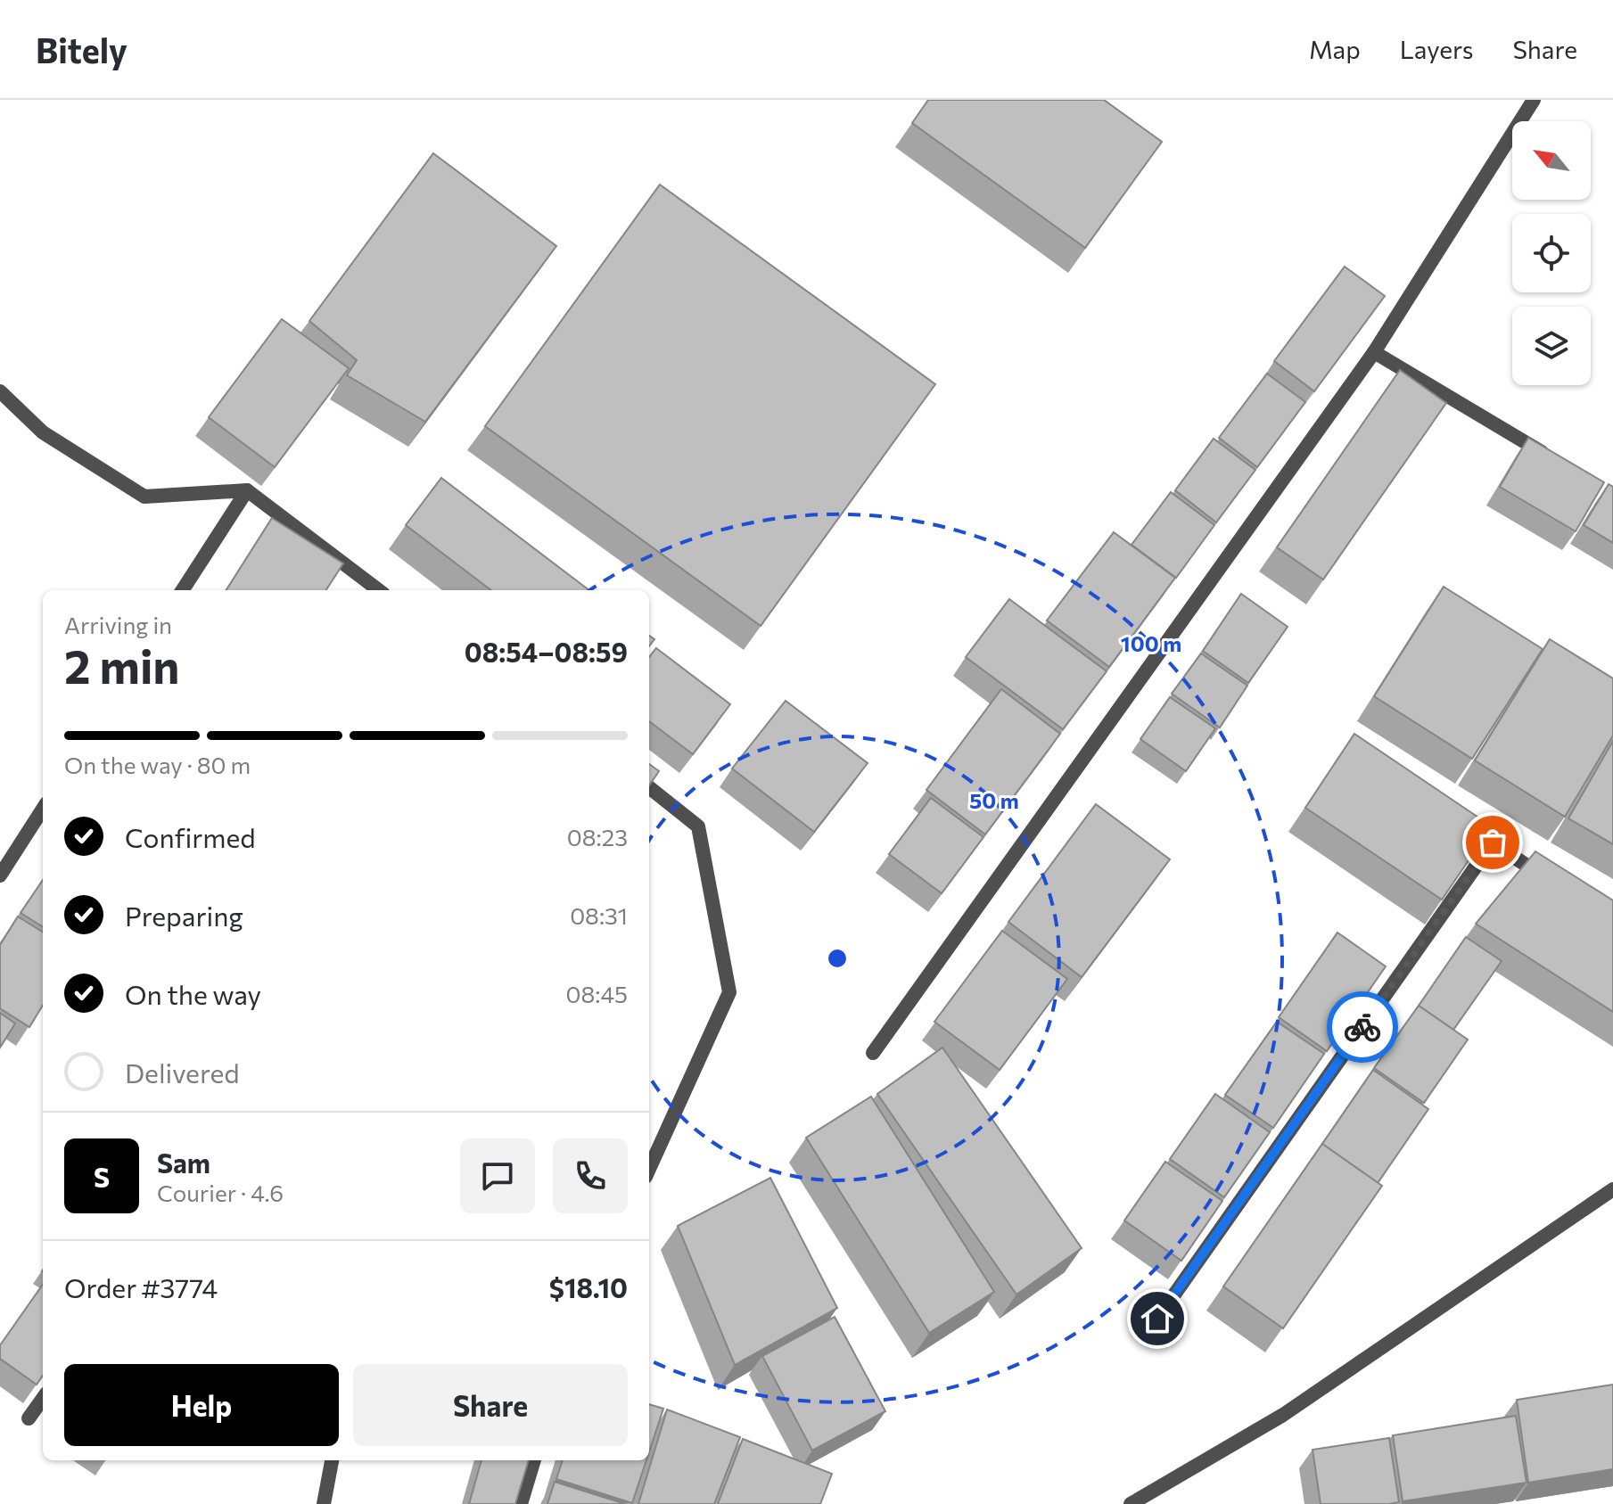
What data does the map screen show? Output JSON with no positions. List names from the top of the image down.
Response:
{
  "north": "top left",
  "page": {
    "header": "Bitely",
    "nav": ["Map", "Layers", "Share"],
    "heading": ["2 min", "Arriving in", "08:54–08:59"],
    "panel": [
      "Sam",
      "Courier · 4.6",
      "Order #3774",
      "$18.10"
    ],
    "bar": "On the way · 80 m",
    "list": [
      ["Confirmed", "08:23"],
      ["Preparing", "08:31"],
      ["On the way", "08:45"],
      "Delivered"
    ],
    "round": "S",
    "buttons": ["Help", "Share"]
  },
  "rings": ["100 m", "50 m"]
}
